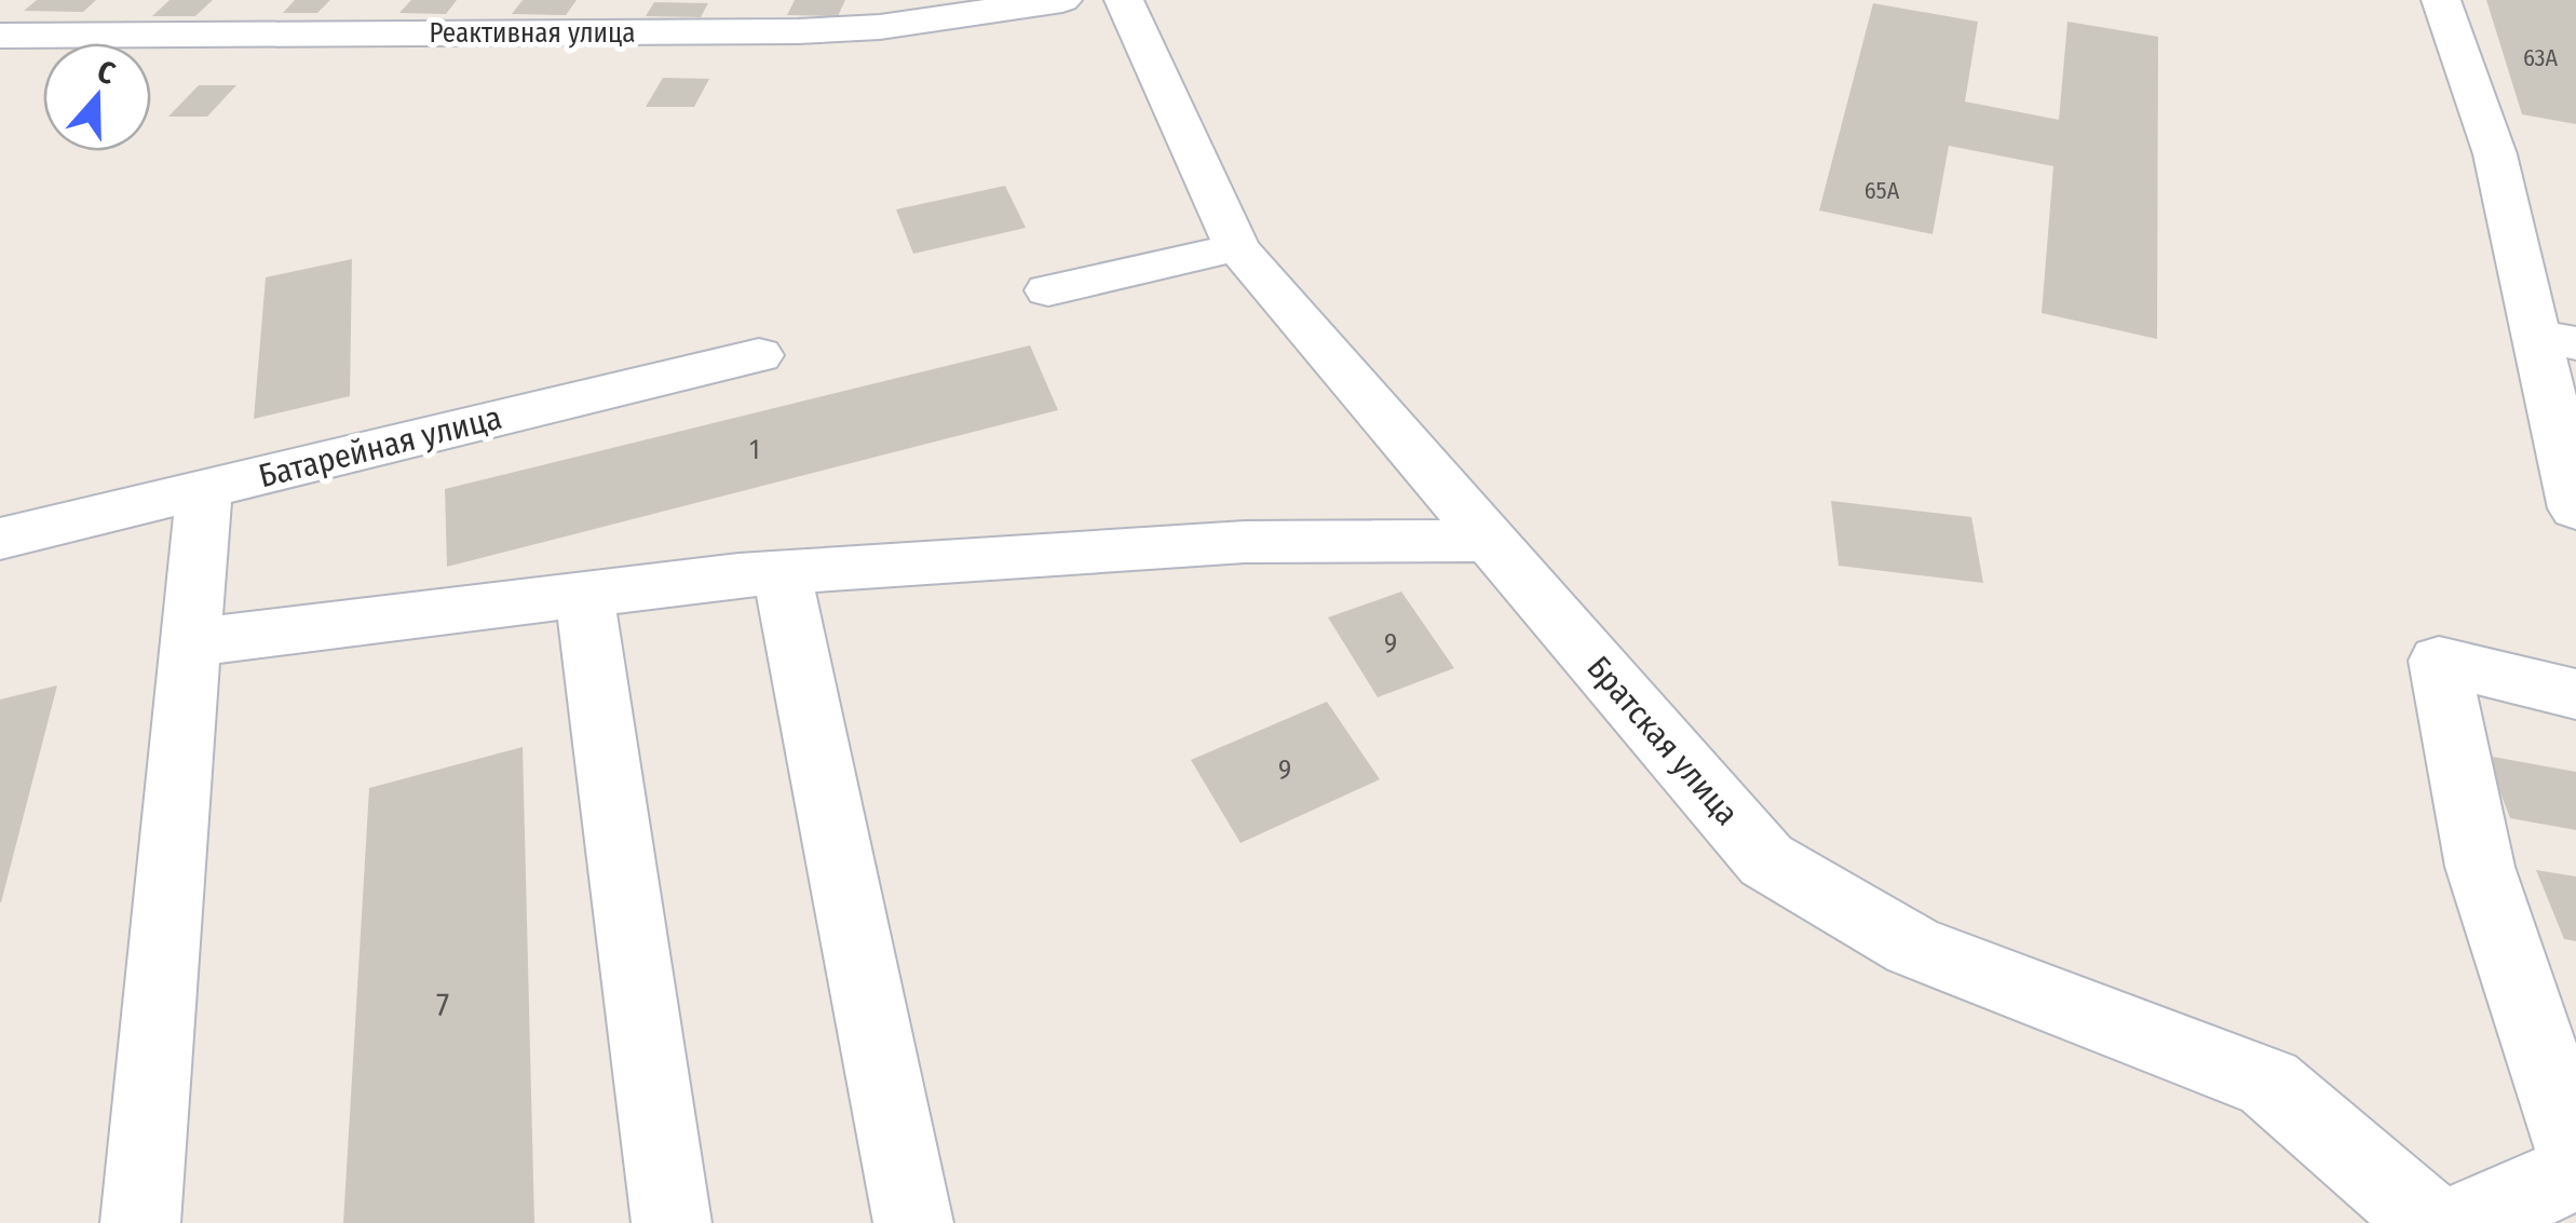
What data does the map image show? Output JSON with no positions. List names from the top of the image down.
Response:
{
  "streets": {
    "street": ["Реактивная улица", "Батарейная улица", "Братская улица"]
  },
  "house_numbers": [
    "63А",
    "65А",
    "1",
    "9",
    "9",
    "7"
  ],
  "north": "top"
}
